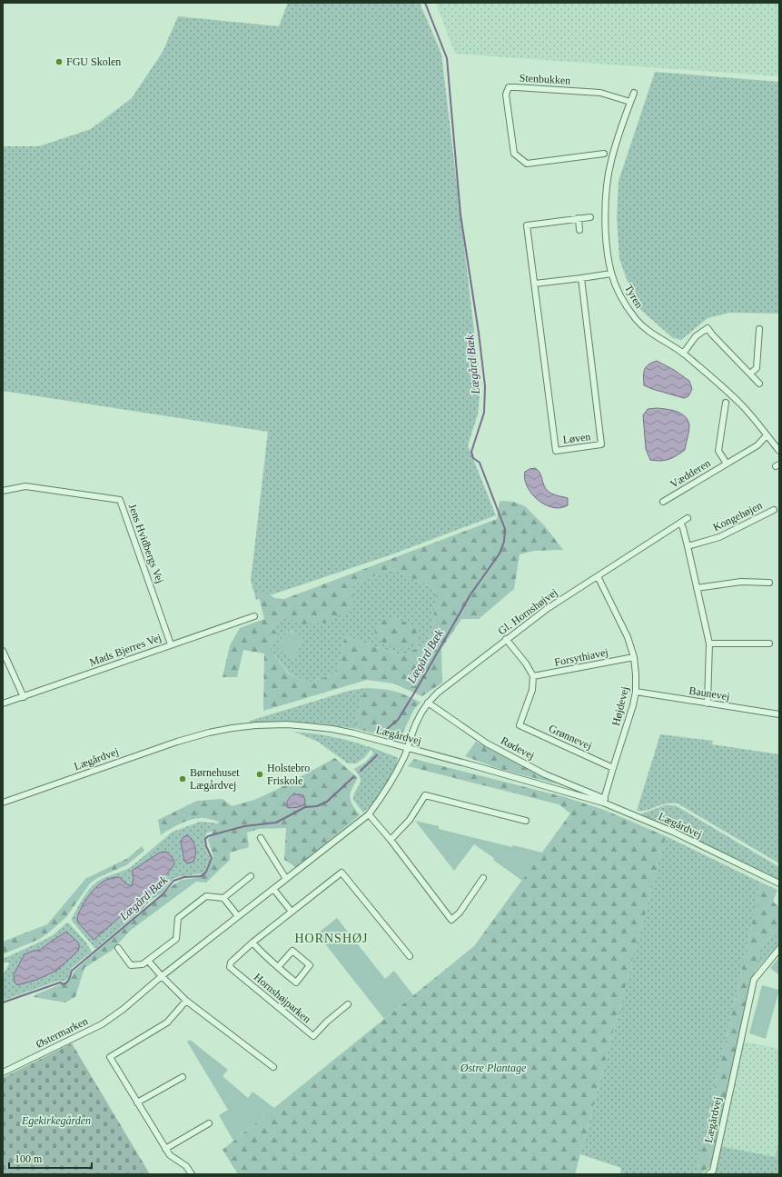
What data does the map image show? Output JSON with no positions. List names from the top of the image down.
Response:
{
  "streets": {
    "street": [
      "Stenbukken",
      "Tyren",
      "Løven",
      "Vædderen",
      "Kongehøjen",
      "Jens Hvidbergs Vej",
      "Gl. Hornshøjvej",
      "Mads Bjerres Vej",
      "Forsythiavej",
      "Baunevej",
      "Højdevej",
      "Lægårdvej",
      "Grønnevej",
      "Rødevej",
      "Hornshøjparken",
      "Østermarken"
    ]
  },
  "crossings": [
    ["Stenbukken", "Tyren"],
    ["Tyren", "Vædderen"],
    ["Jens Hvidbergs Vej", "Mads Bjerres Vej"],
    ["Gl. Hornshøjvej", "Højdevej"],
    ["Gl. Hornshøjvej", "Lægårdvej"],
    ["Gl. Hornshøjvej", "Rødevej"],
    ["Forsythiavej", "Højdevej"],
    ["Forsythiavej", "Grønnevej"],
    ["Baunevej", "Højdevej"],
    ["Højdevej", "Lægårdvej"],
    ["Højdevej", "Grønnevej"],
    ["Højdevej", "Rødevej"],
    ["Lægårdvej", "Rødevej"]
  ],
  "districts": ["HORNSHØJ"],
  "water": ["Lægård Bæk"],
  "parks": ["Østre Plantage", "Egekirkegården"],
  "places": ["FGU Skolen", "Holstebro Friskole", "Børnehuset Lægårdvej"],
  "scale_bar": "100 m"
}
